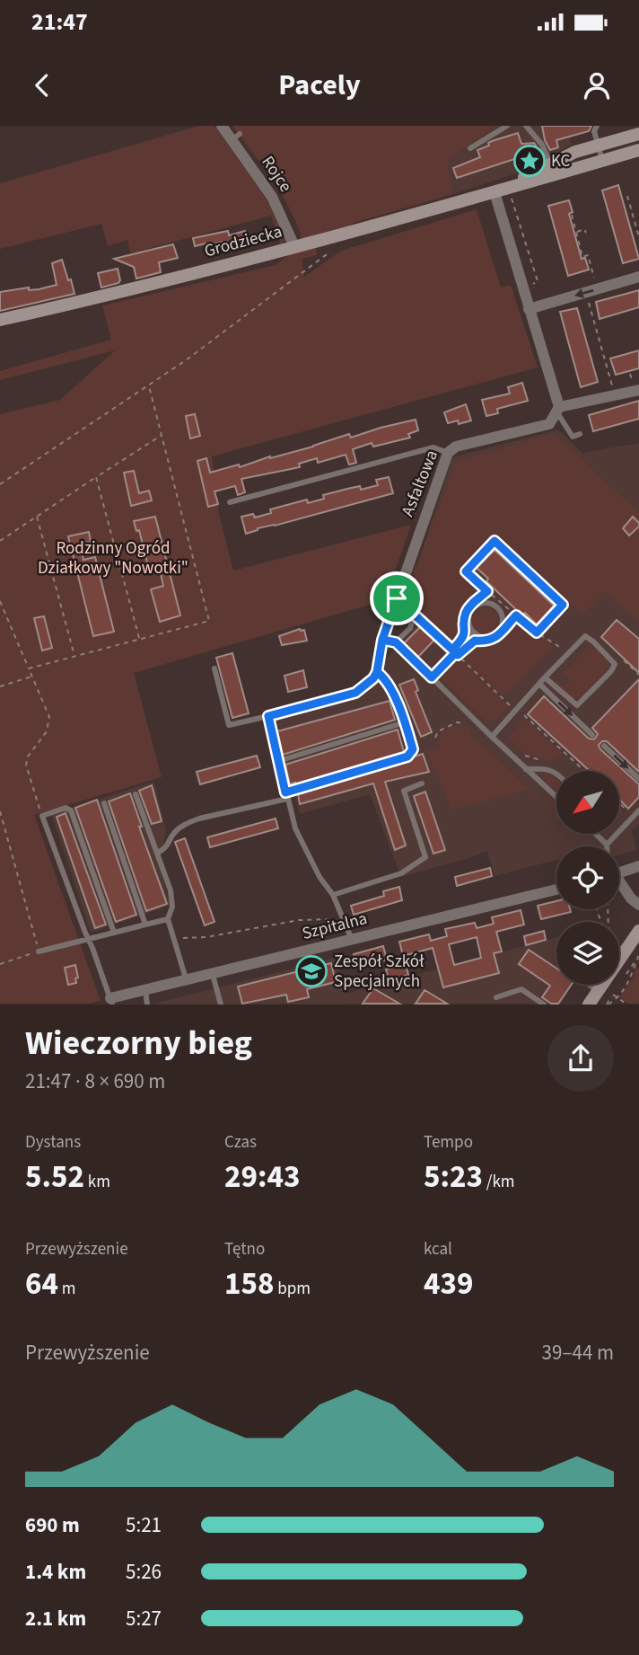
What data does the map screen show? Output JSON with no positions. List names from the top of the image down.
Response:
{
  "streets": {
    "street": [
      "Rojce",
      "Grodziecka",
      "Asfaltowa",
      "Szpitalna"
    ]
  },
  "crossings": [
    ["Rojce", "Grodziecka"]
  ],
  "parks": ["Rodzinny Ogród Działkowy \"Nowotki\""],
  "places": {
    "place": ["KC"],
    "school or university": ["Zespół Szkół Specjalnych"]
  },
  "north": "bottom left",
  "page": {
    "status": "21:47",
    "header": "Pacely",
    "heading": ["Wieczorny bieg", "21:47 · 8 × 690 m"],
    "stats": [
      ["Dystans", "5.52 km"],
      ["Czas", "29:43"],
      ["Tempo", "5:23 /km"],
      ["Przewyższenie", "64 m"],
      ["Tętno", "158 bpm"],
      ["kcal", "439"]
    ],
    "chart": ["Przewyższenie", "39–44 m"],
    "list": [
      {
        "name": "690 m",
        "note": "5:21"
      },
      {
        "name": "1.4 km",
        "note": "5:26"
      },
      {
        "name": "2.1 km",
        "note": "5:27"
      }
    ]
  }
}
